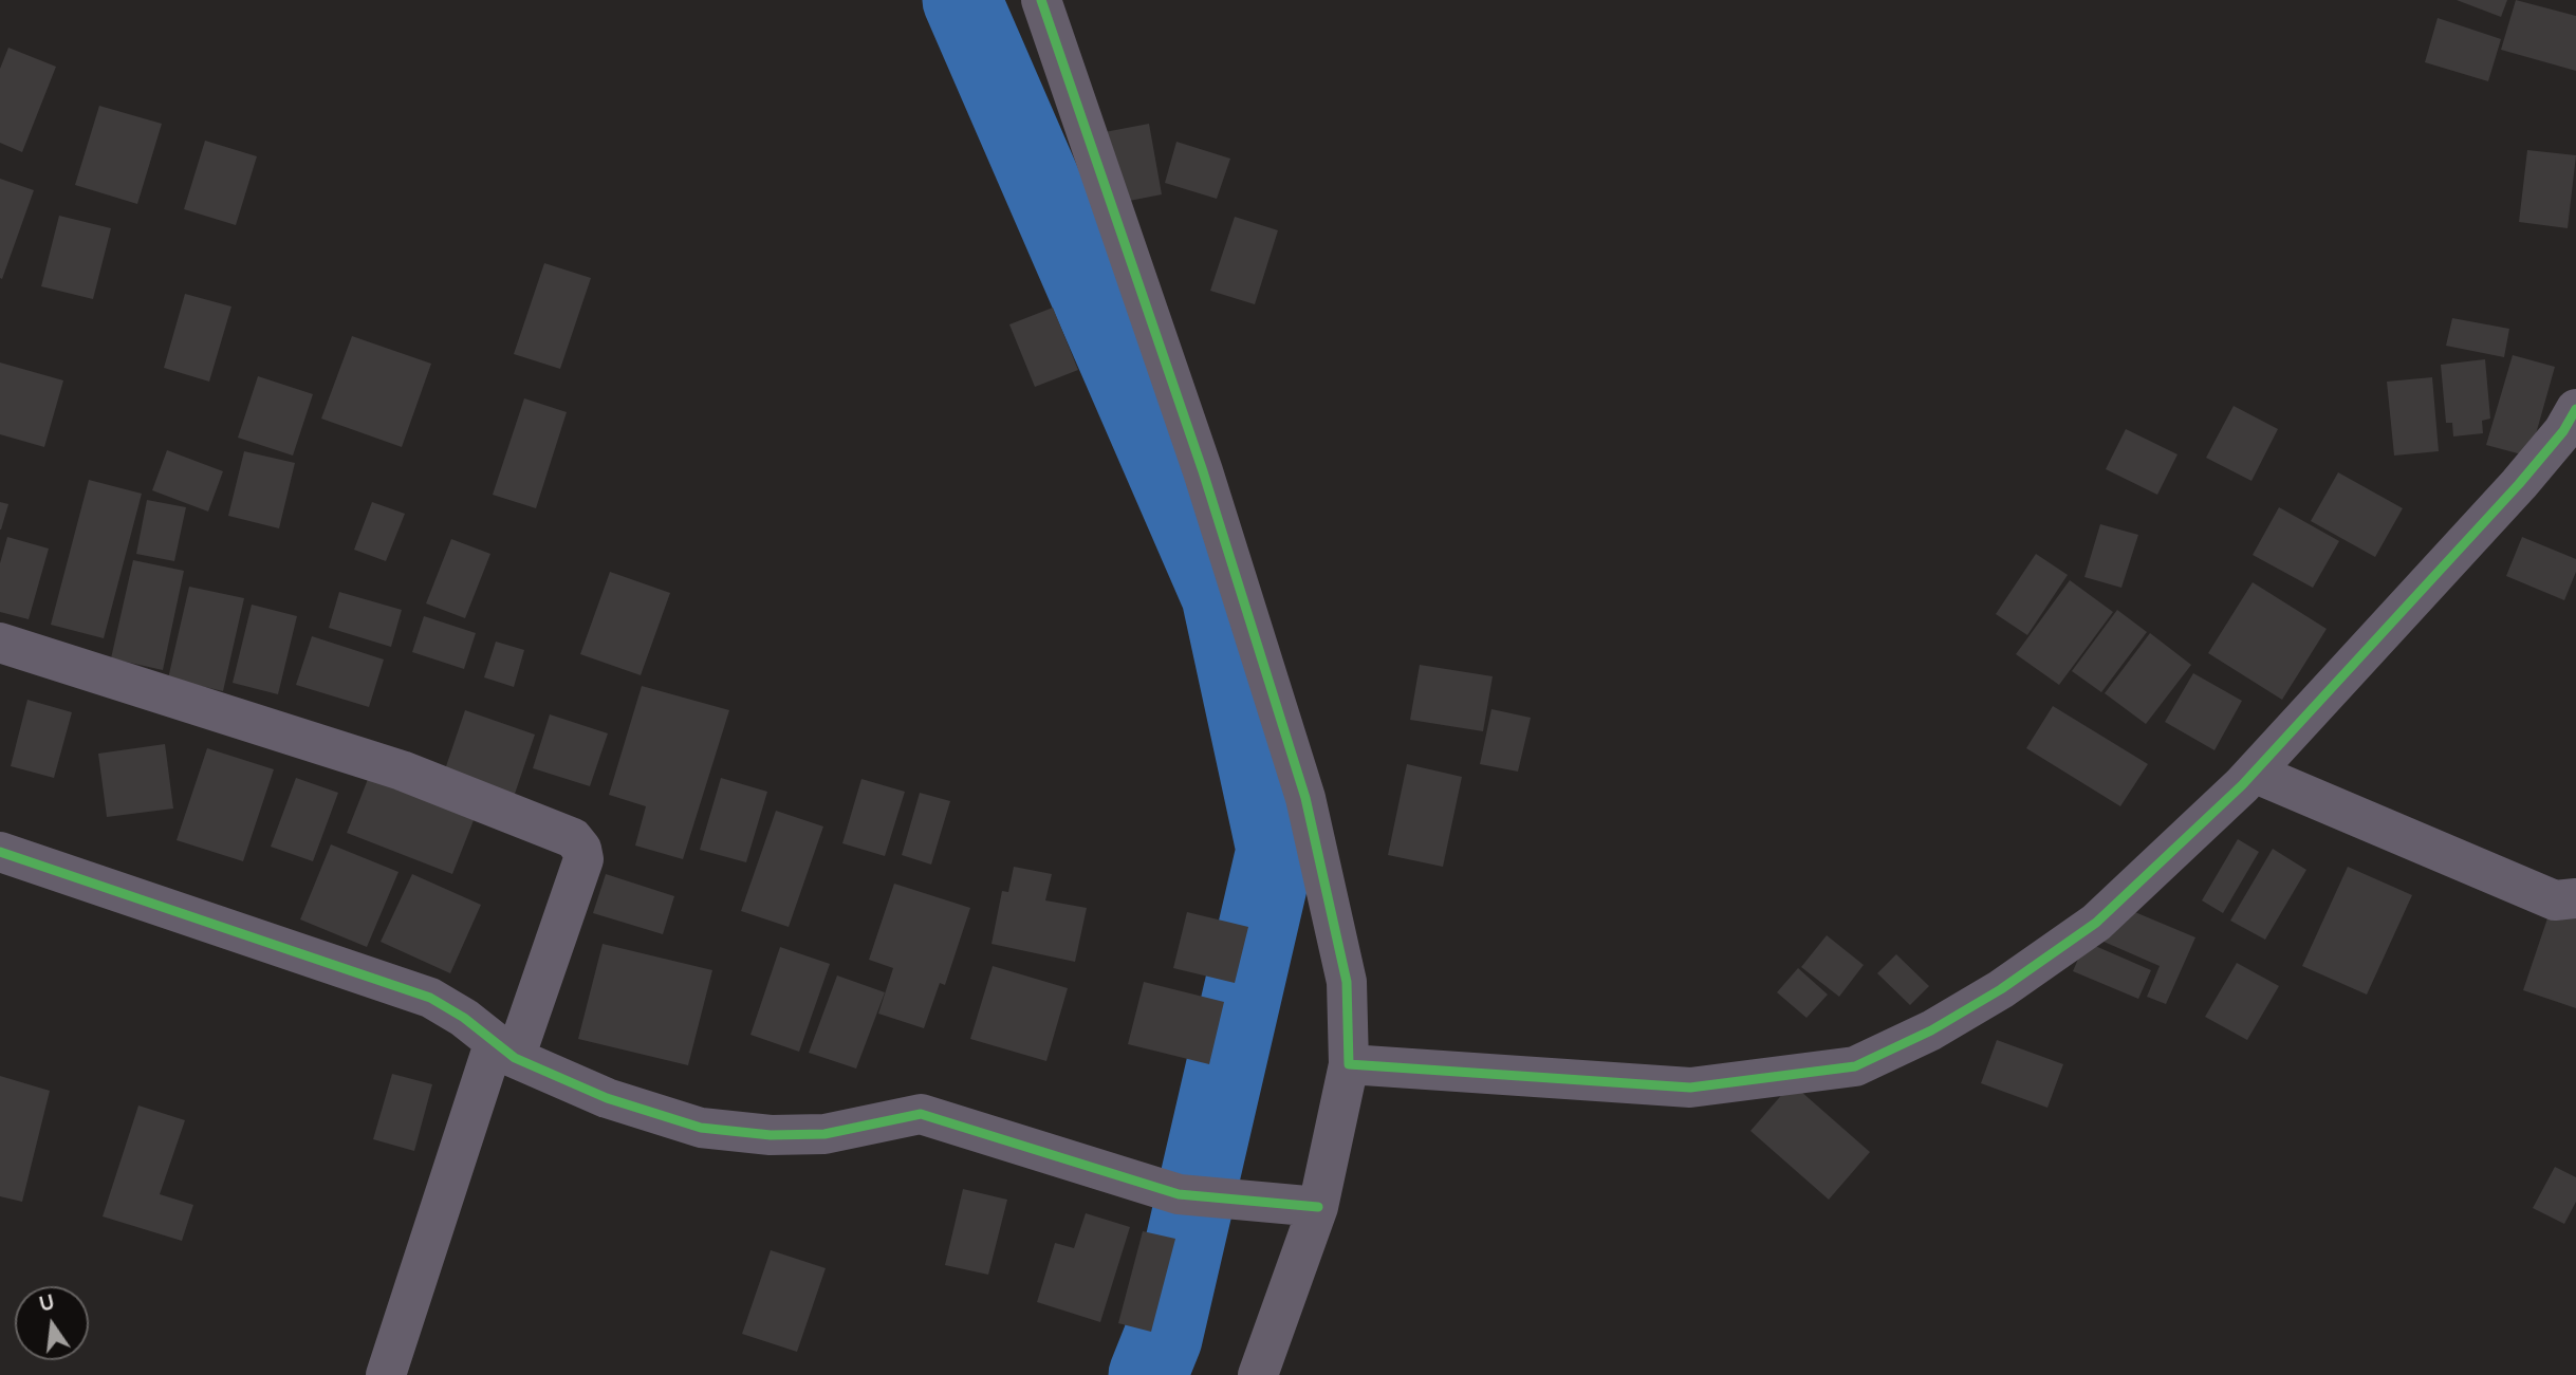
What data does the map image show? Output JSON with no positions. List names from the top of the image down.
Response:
{
  "north": "top"
}
